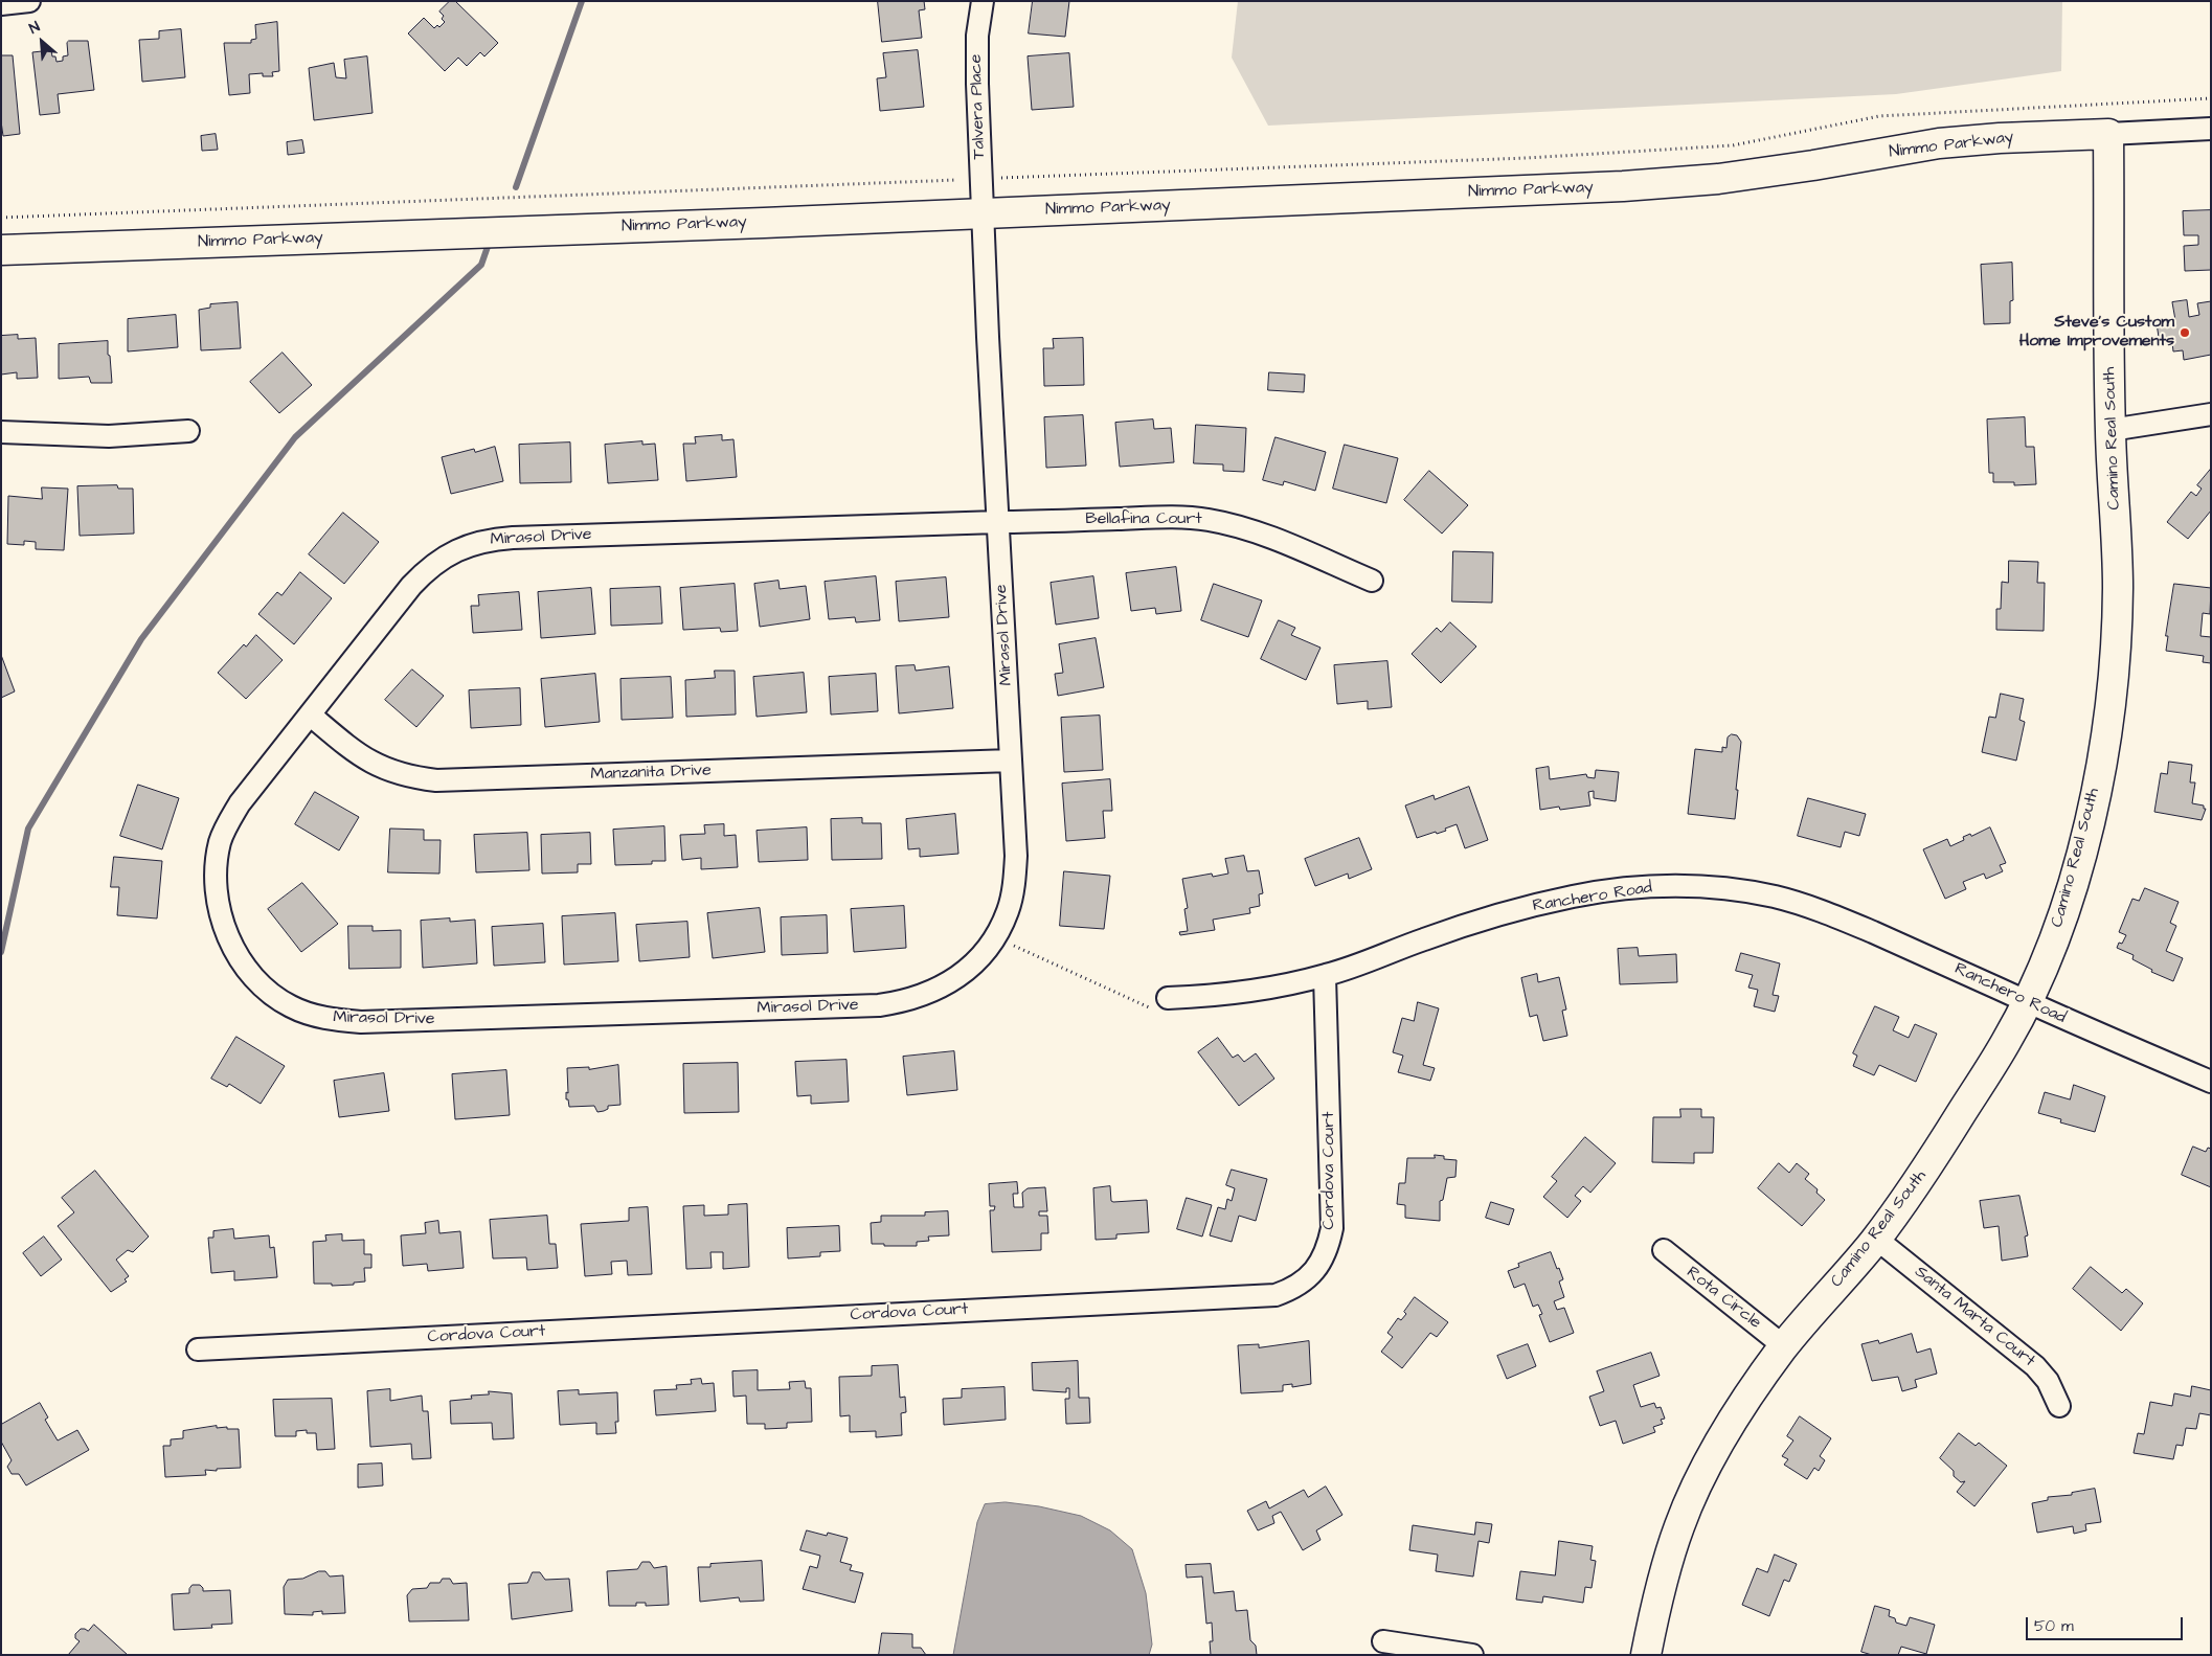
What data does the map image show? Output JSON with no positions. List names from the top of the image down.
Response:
{
  "streets": {
    "street": [
      "Talvera Place",
      "Nimmo Parkway",
      "Camino Real South",
      "Bellafina Court",
      "Mirasol Drive",
      "Manzanita Drive",
      "Ranchero Road",
      "Cordova Court",
      "Rota Circle",
      "Santa Marta Court"
    ]
  },
  "crossings": [
    ["Talvera Place", "Nimmo Parkway"],
    ["Talvera Place", "Mirasol Drive"],
    ["Nimmo Parkway", "Camino Real South"],
    ["Nimmo Parkway", "Mirasol Drive"],
    ["Camino Real South", "Ranchero Road"],
    ["Camino Real South", "Rota Circle"],
    ["Camino Real South", "Santa Marta Court"],
    ["Bellafina Court", "Mirasol Drive"],
    ["Mirasol Drive", "Manzanita Drive"],
    ["Ranchero Road", "Cordova Court"]
  ],
  "places": ["Steve's Custom Home Improvements"],
  "scale_bar": "50 m",
  "north": "top left"
}
